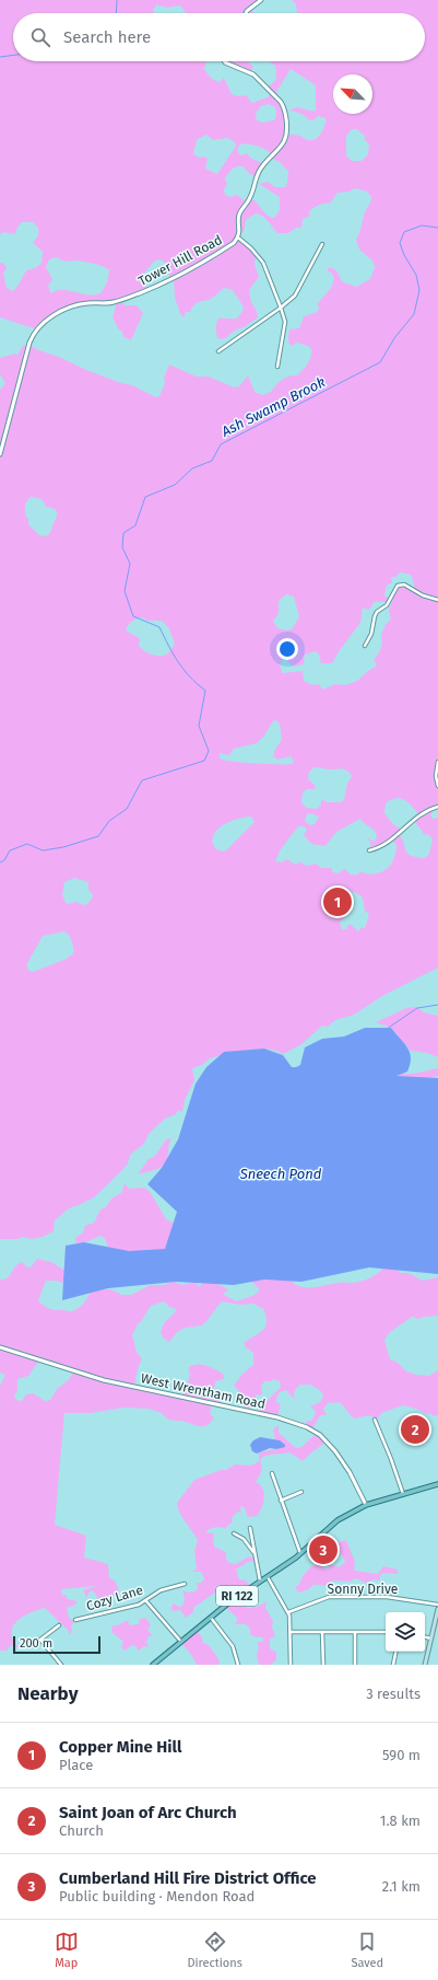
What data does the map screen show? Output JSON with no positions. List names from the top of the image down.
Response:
{
  "streets": {
    "main road": ["RI 122"],
    "street": [
      "Tower Hill Road",
      "West Wrentham Road",
      "Sonny Drive",
      "Cozy Lane"
    ]
  },
  "crossings": [
    ["West Wrentham Road", "RI 122"]
  ],
  "water": ["Ash Swamp Brook", "Sneech Pond"],
  "scale_bar": "200 m",
  "north": "top left",
  "page": {
    "search": "Search here",
    "pins": ["1", "2", "3"],
    "scale": "200 m",
    "heading": ["Nearby", "3 results"],
    "list": [
      {
        "mark": "1",
        "name": "Copper Mine Hill",
        "note": "Place",
        "value": "590 m"
      },
      {
        "mark": "2",
        "name": "Saint Joan of Arc Church",
        "note": "Church",
        "value": "1.8 km"
      },
      {
        "mark": "3",
        "name": "Cumberland Hill Fire District Office",
        "note": "Public building · Mendon Road",
        "value": "2.1 km"
      }
    ],
    "nav": ["Map", "Directions", "Saved"]
  }
}
